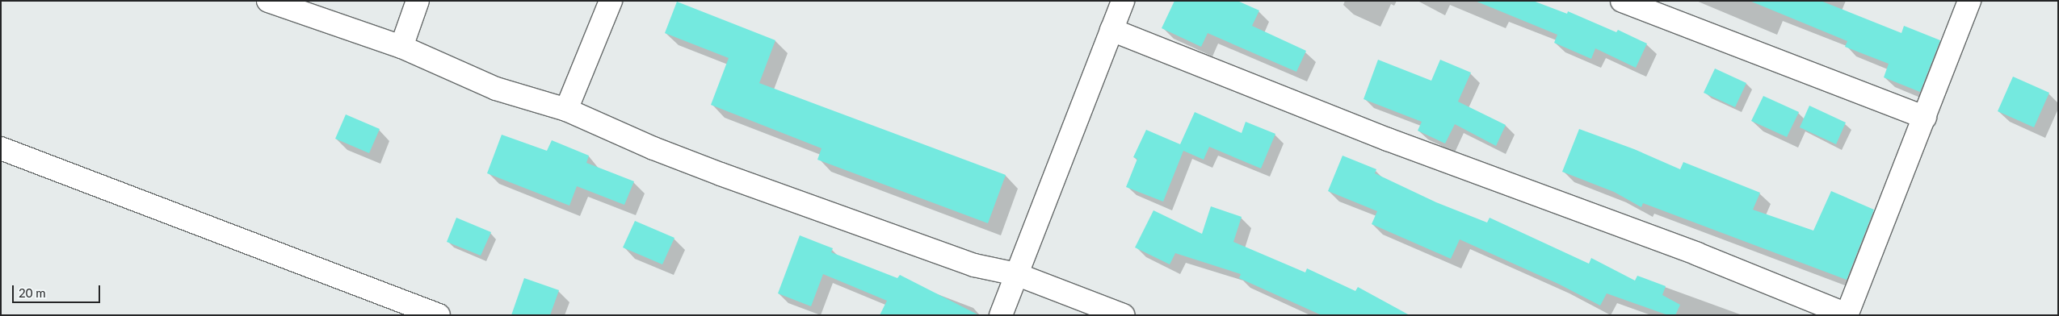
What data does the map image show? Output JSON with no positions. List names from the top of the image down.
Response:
{
  "scale_bar": "20 m"
}
